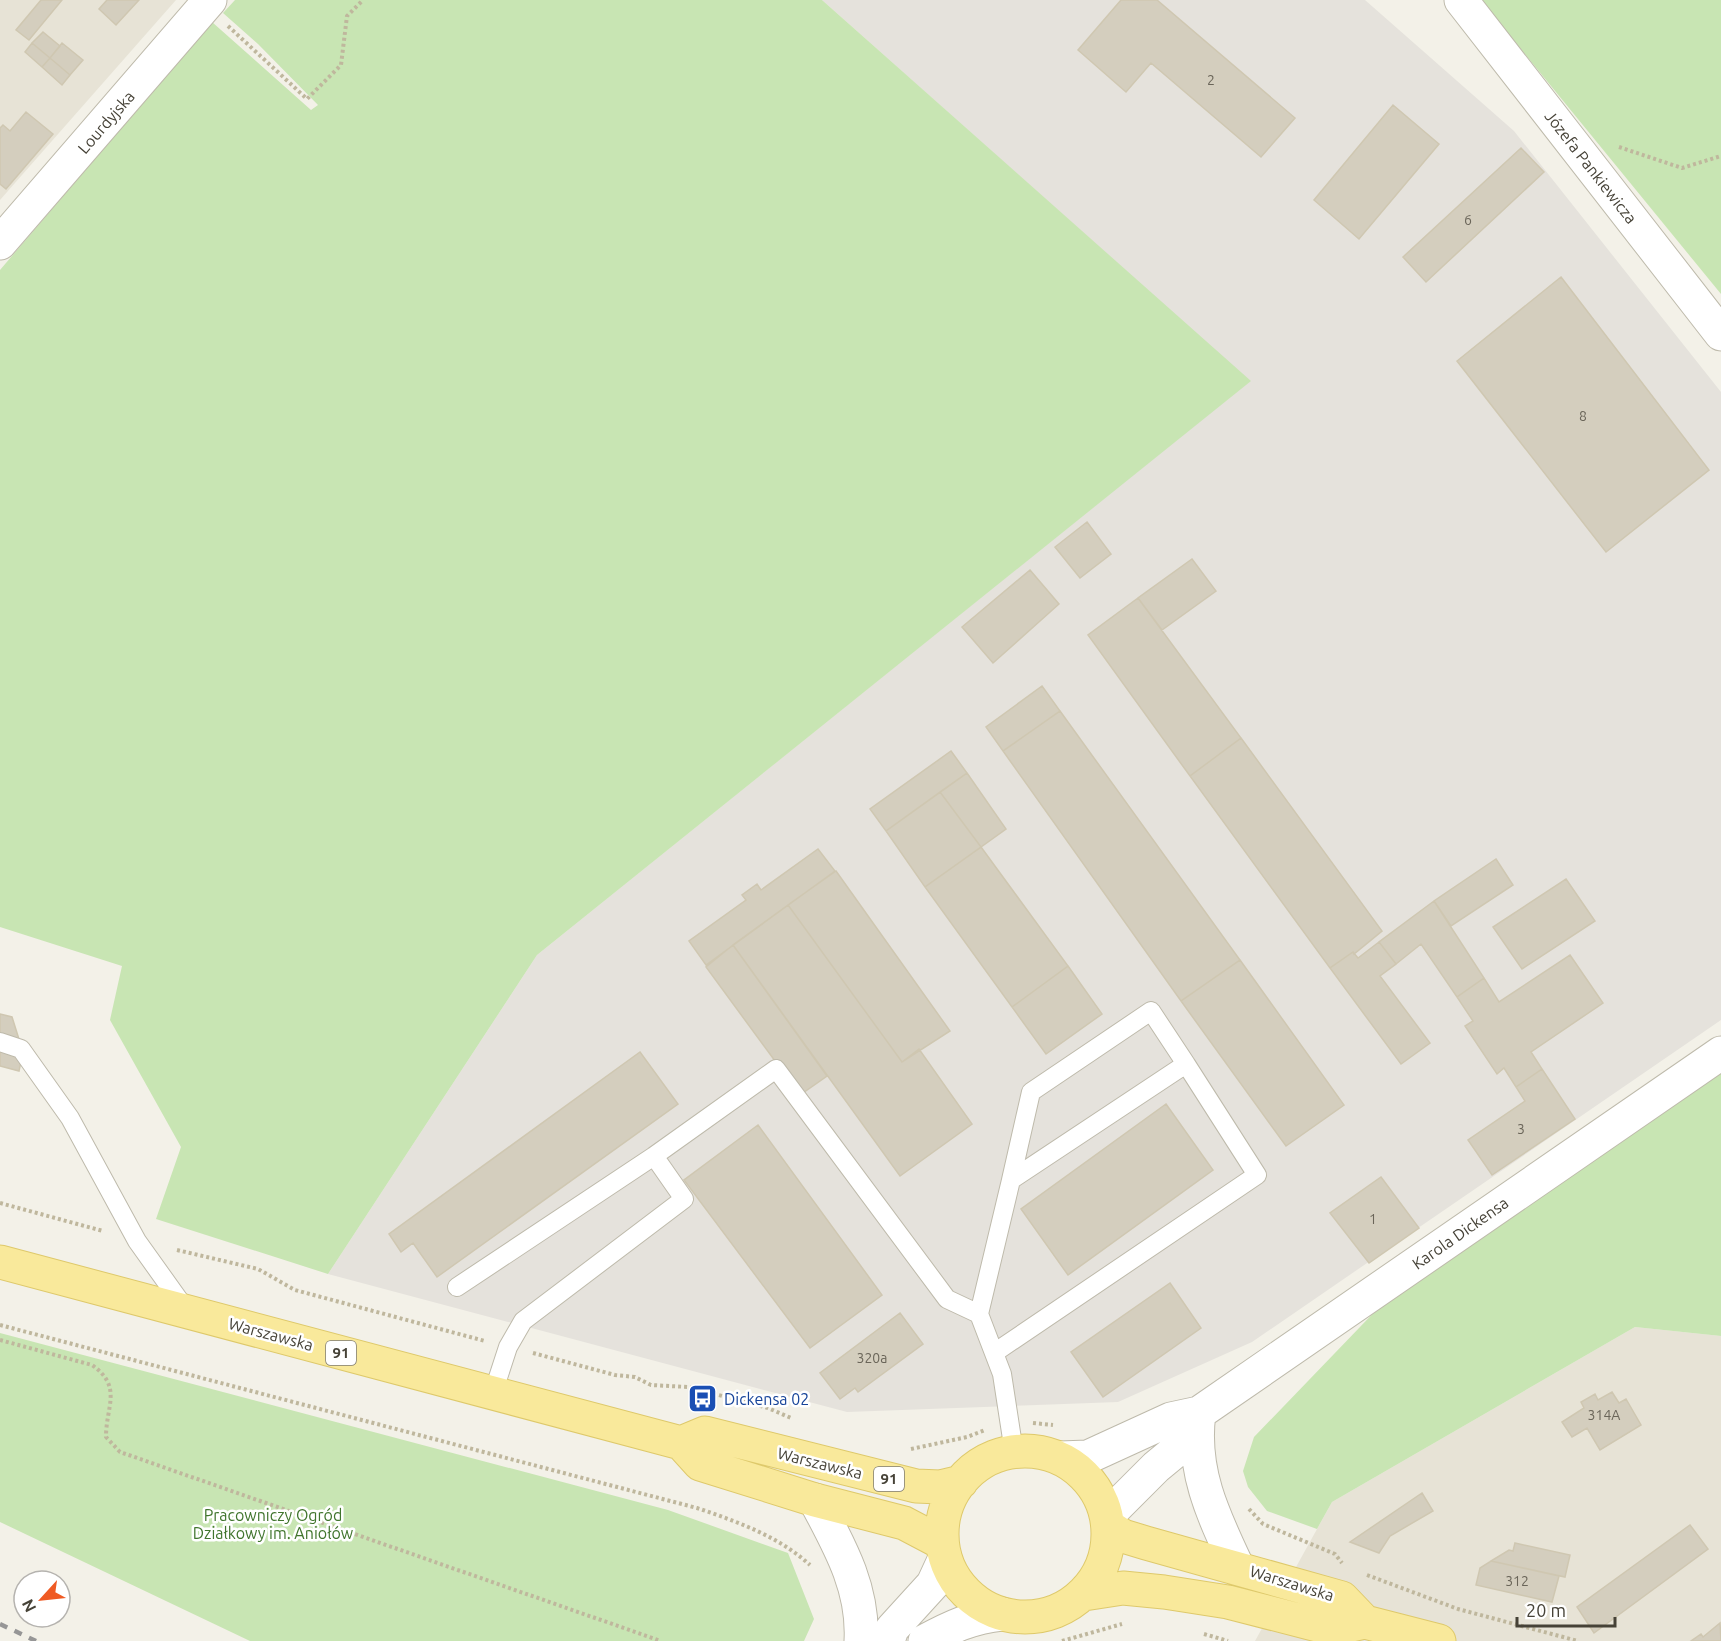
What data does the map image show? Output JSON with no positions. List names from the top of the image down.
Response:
{
  "streets": {
    "main road": ["Warszawska", "91"],
    "street": ["Lourdyjska", "Józefa Pankiewicza", "Karola Dickensa"]
  },
  "crossings": [
    ["Karola Dickensa", "Warszawska"]
  ],
  "parks": ["Pracowniczy Ogród Działkowy im. Aniołów"],
  "places": {
    "bus stop": ["Dickensa 02"]
  },
  "house_numbers": [
    "2",
    "6",
    "8",
    "3",
    "1",
    "320a",
    "314A",
    "312"
  ],
  "scale_bar": "20 m",
  "north": "bottom left"
}
